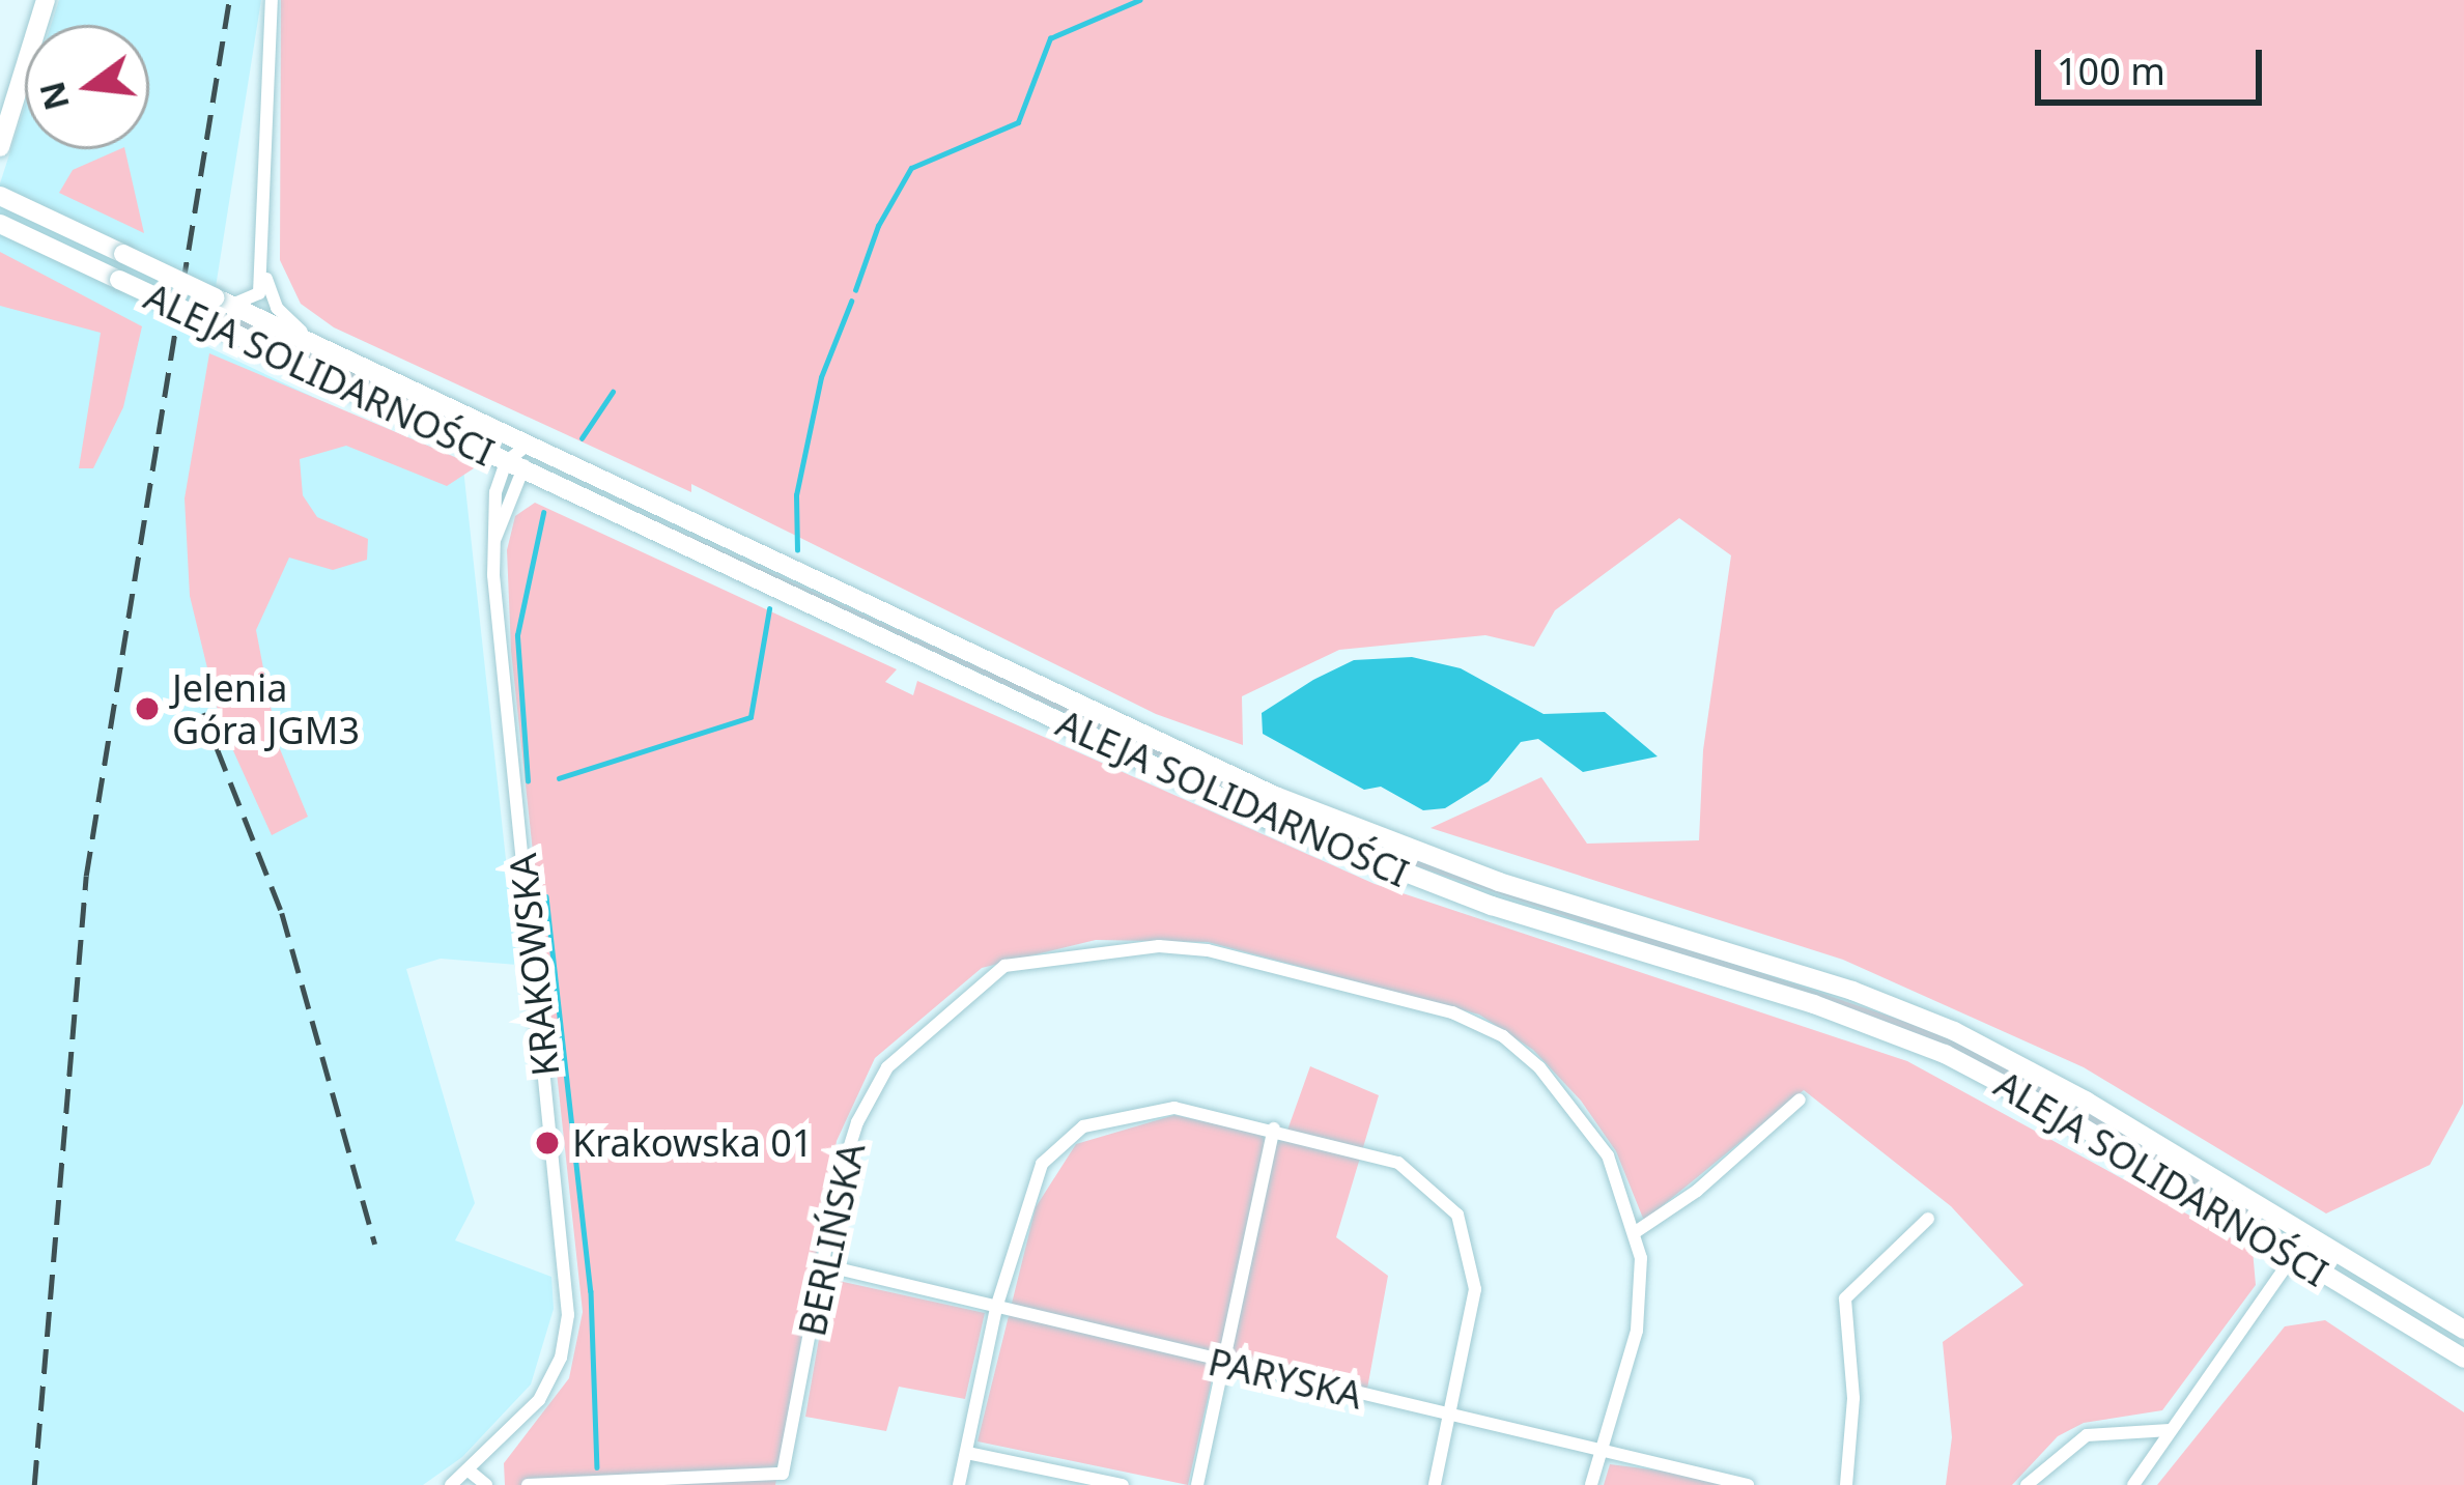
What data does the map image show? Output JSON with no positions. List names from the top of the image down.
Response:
{
  "streets": {
    "main road": ["ALEJA SOLIDARNOŚCI"],
    "street": ["KRAKOWSKA", "BERLIŃSKA", "PARYSKA"]
  },
  "crossings": [
    ["ALEJA SOLIDARNOŚCI", "KRAKOWSKA"],
    ["BERLIŃSKA", "PARYSKA"]
  ],
  "places": ["Jelenia Góra JGM3", "Krakowska 01"],
  "scale_bar": "100 m",
  "north": "left"
}
